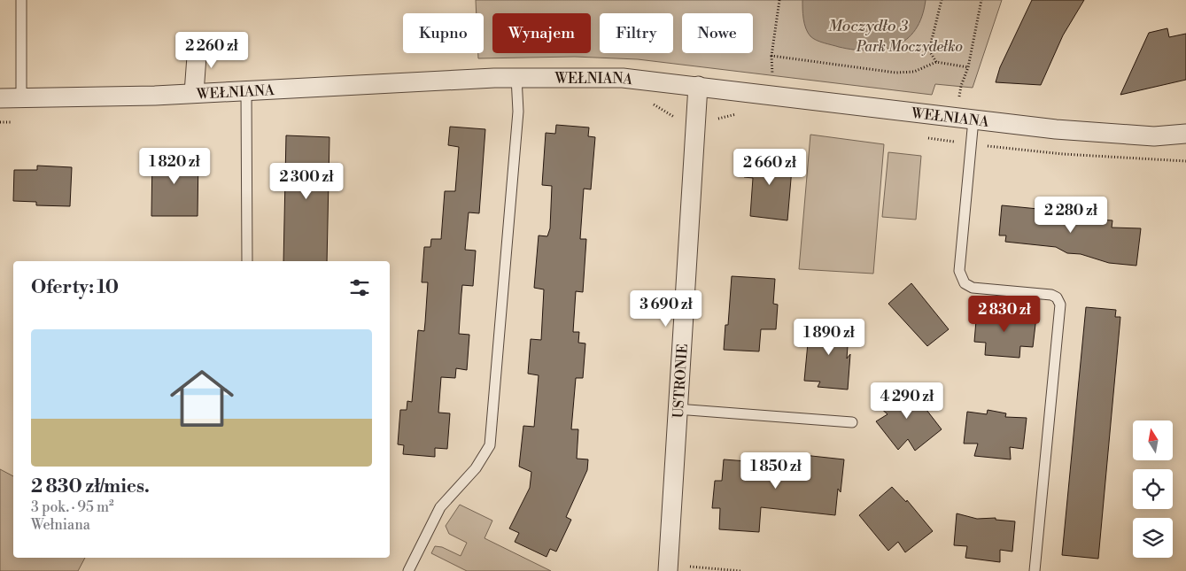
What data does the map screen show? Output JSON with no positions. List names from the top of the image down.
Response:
{
  "streets": {
    "street": ["WEŁNIANA", "USTRONIE"]
  },
  "crossings": [
    ["WEŁNIANA", "USTRONIE"]
  ],
  "water": ["Moczydło 3"],
  "parks": ["Park Moczydełko"],
  "north": "top",
  "page": {
    "chip": [
      "Kupno",
      "Wynajem",
      "Filtry",
      "Nowe"
    ],
    "price": [
      "2 260 zł",
      "1 820 zł",
      "2 660 zł",
      "2 300 zł",
      "2 280 zł",
      "3 690 zł",
      "2 830 zł",
      "1 890 zł",
      "4 290 zł",
      "1 850 zł"
    ],
    "heading": "Oferty: 10",
    "list": [
      {
        "name": "2 830 zł/mies.",
        "note": "3 pok. · 95 m² · Wełniana"
      }
    ]
  }
}
